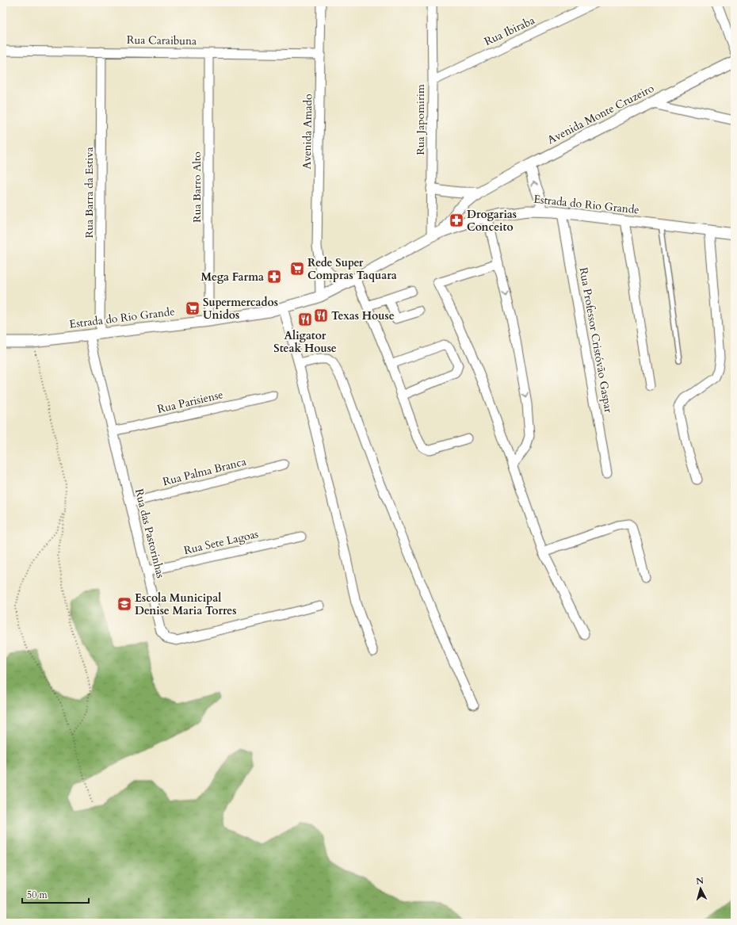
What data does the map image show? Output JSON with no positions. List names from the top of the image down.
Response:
{
  "streets": {
    "street": [
      "Rua Ibiraba",
      "Rua Caraibuna",
      "Avenida Monte Cruzeiro",
      "Rua Japomirim",
      "Avenida Amado",
      "Rua Barro Alto",
      "Rua Barra da Estiva",
      "Estrada do Rio Grande",
      "Rua Professor Cristóvão Gaspar",
      "Rua Parisiense",
      "Rua Palma Branca",
      "Rua das Pastorinhas",
      "Rua Sete Lagoas"
    ]
  },
  "crossings": [
    ["Rua Ibiraba", "Rua Japomirim"],
    ["Rua Caraibuna", "Avenida Amado"],
    ["Rua Caraibuna", "Rua Barro Alto"],
    ["Rua Caraibuna", "Rua Barra da Estiva"],
    ["Avenida Monte Cruzeiro", "Rua Japomirim"],
    ["Avenida Monte Cruzeiro", "Estrada do Rio Grande"],
    ["Rua Japomirim", "Estrada do Rio Grande"],
    ["Avenida Amado", "Estrada do Rio Grande"],
    ["Rua Barro Alto", "Estrada do Rio Grande"],
    ["Rua Barra da Estiva", "Estrada do Rio Grande"],
    ["Rua Barra da Estiva", "Rua das Pastorinhas"],
    ["Estrada do Rio Grande", "Rua Professor Cristóvão Gaspar"],
    ["Estrada do Rio Grande", "Rua das Pastorinhas"],
    ["Rua Parisiense", "Rua das Pastorinhas"],
    ["Rua Palma Branca", "Rua das Pastorinhas"],
    ["Rua das Pastorinhas", "Rua Sete Lagoas"]
  ],
  "places": {
    "pharmacy": ["Drogarias Conceito", "Mega Farma"],
    "supermarket": ["Rede Super Compras Taquara", "Supermercados Unidos"],
    "restaurant": ["Texas House", "Aligator Steak House"],
    "school or university": ["Escola Municipal Denise Maria Torres"]
  },
  "scale_bar": "50 m",
  "north": "top"
}
